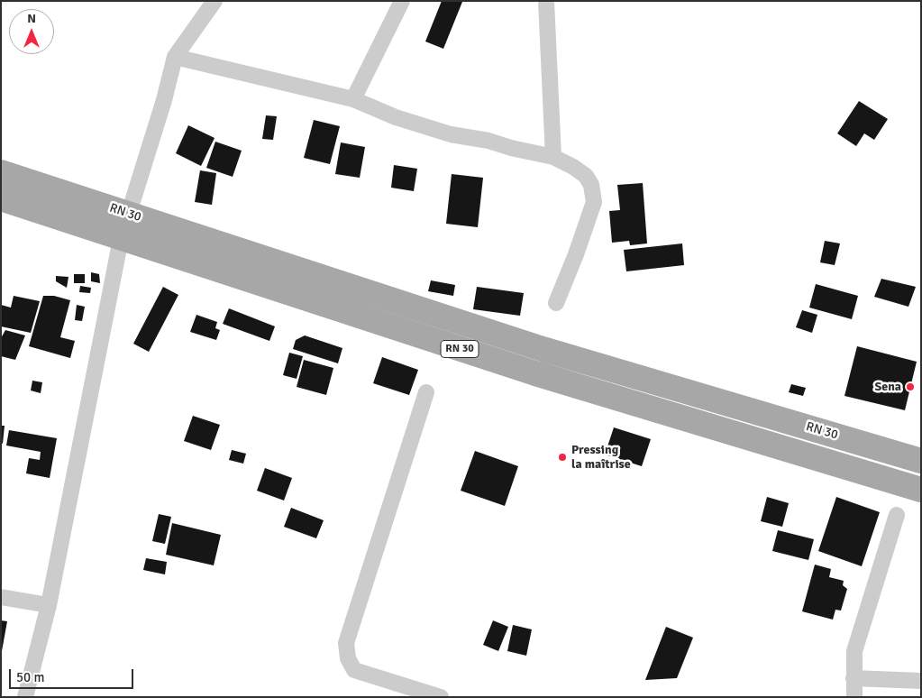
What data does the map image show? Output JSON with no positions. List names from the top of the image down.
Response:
{
  "streets": {
    "main road": ["RN 30"]
  },
  "places": ["Sena", "Pressing la maîtrise"],
  "scale_bar": "50 m",
  "north": "top"
}
